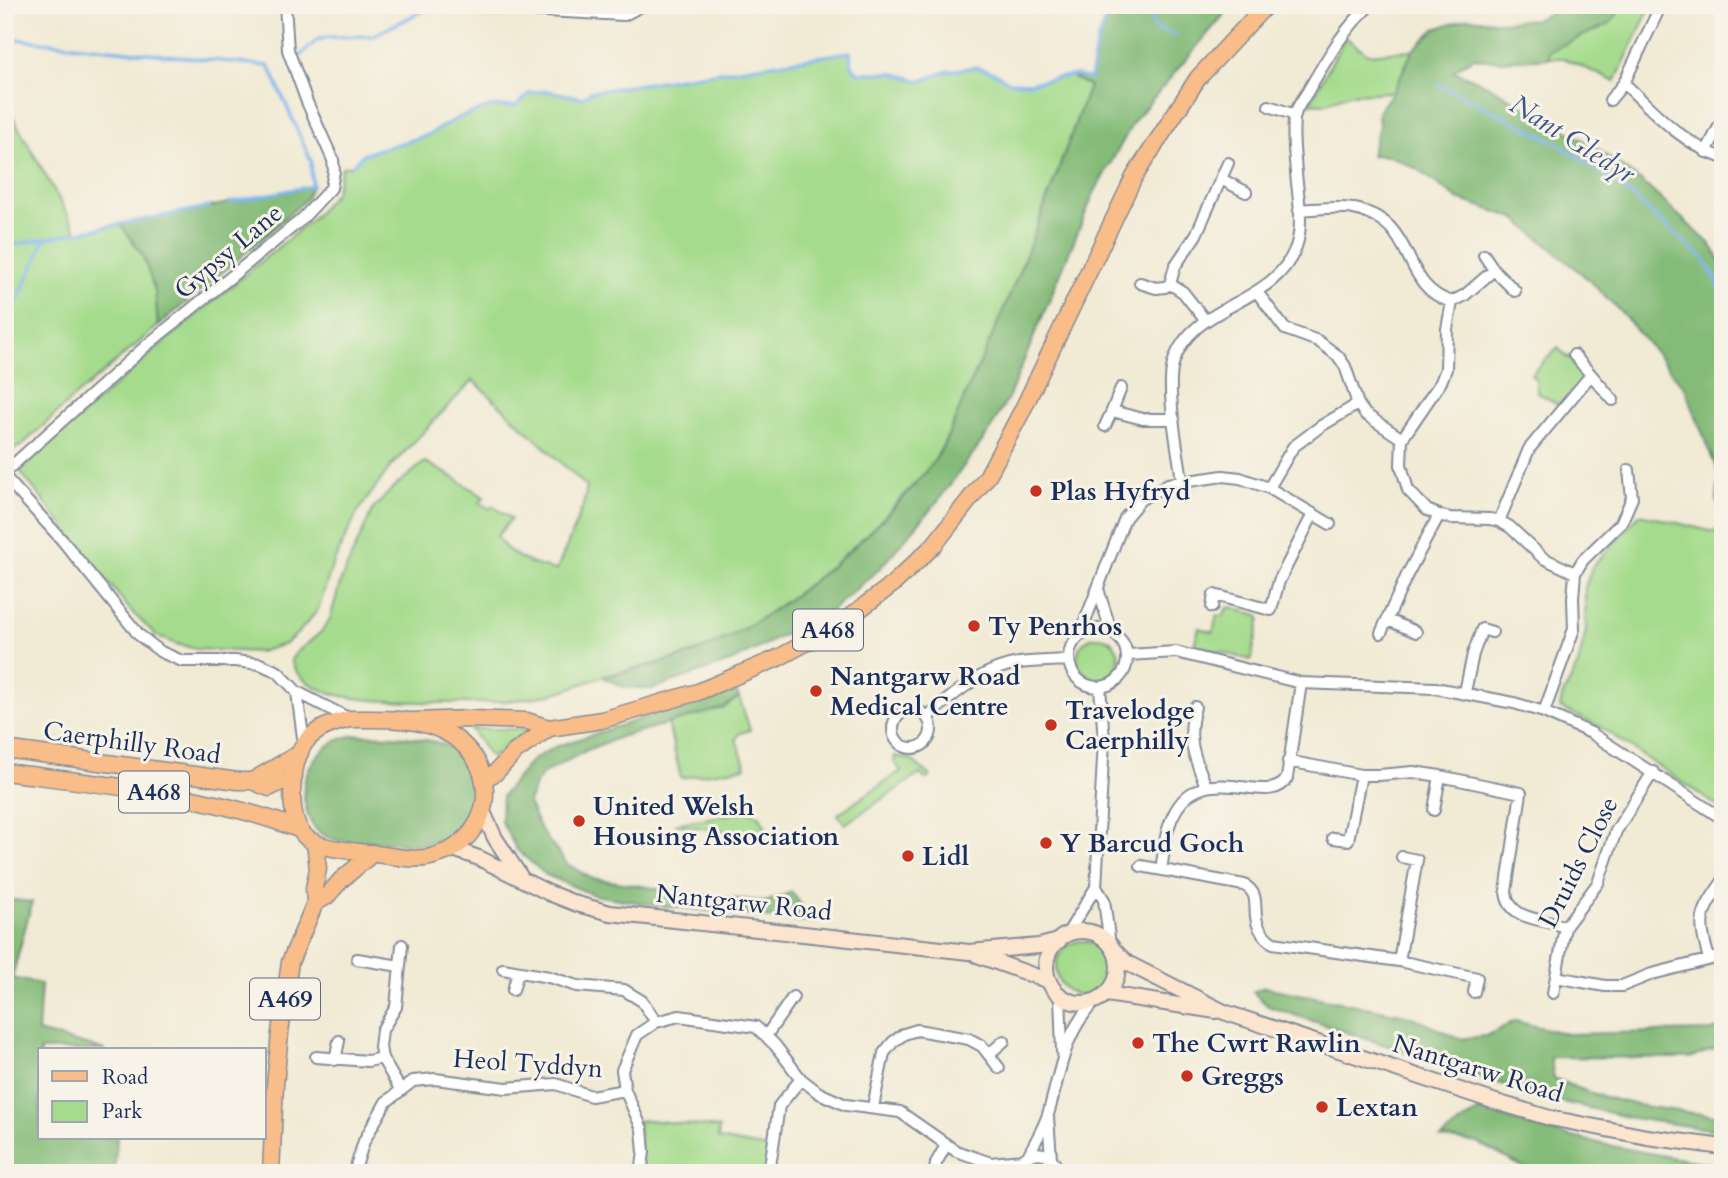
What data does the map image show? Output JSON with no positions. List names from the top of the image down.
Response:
{
  "streets": {
    "main road": [
      "A468",
      "Caerphilly Road",
      "Nantgarw Road",
      "A469"
    ],
    "street": ["Gypsy Lane", "Druids Close", "Heol Tyddyn"]
  },
  "crossings": [
    ["A468", "Caerphilly Road"],
    ["A468", "Nantgarw Road"],
    ["A468", "A469"],
    ["Caerphilly Road", "Nantgarw Road"],
    ["Caerphilly Road", "A469"],
    ["Nantgarw Road", "A469"]
  ],
  "water": ["Nant Gledyr"],
  "places": [
    "Plas Hyfryd",
    "Ty Penrhos",
    "Nantgarw Road Medical Centre",
    "Travelodge Caerphilly",
    "United Welsh Housing Association",
    "Y Barcud Goch",
    "Lidl",
    "The Cwrt Rawlin",
    "Greggs",
    "Lextan"
  ],
  "legend": ["Road", "Park"]
}
